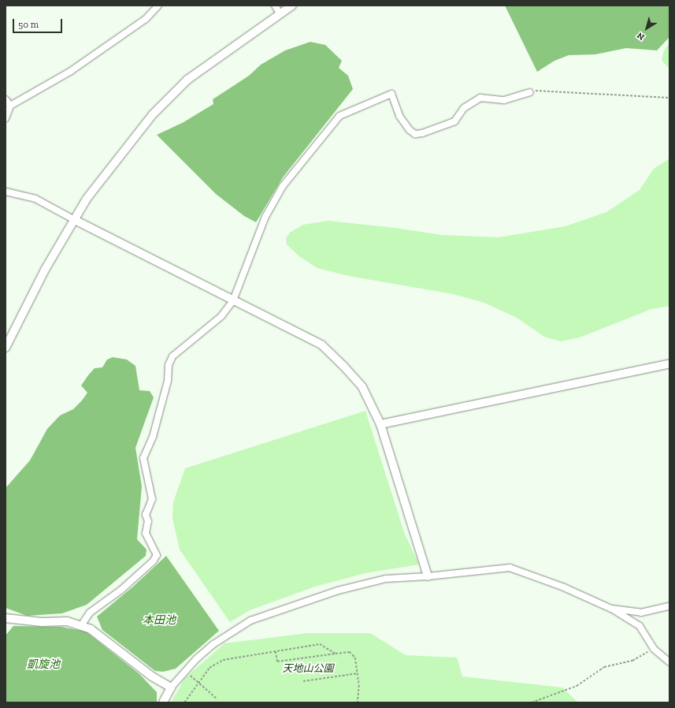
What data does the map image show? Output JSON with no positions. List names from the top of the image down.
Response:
{
  "water": ["本田池", "凱旋池"],
  "parks": ["天地山公園"],
  "scale_bar": "50 m",
  "north": "bottom left"
}
